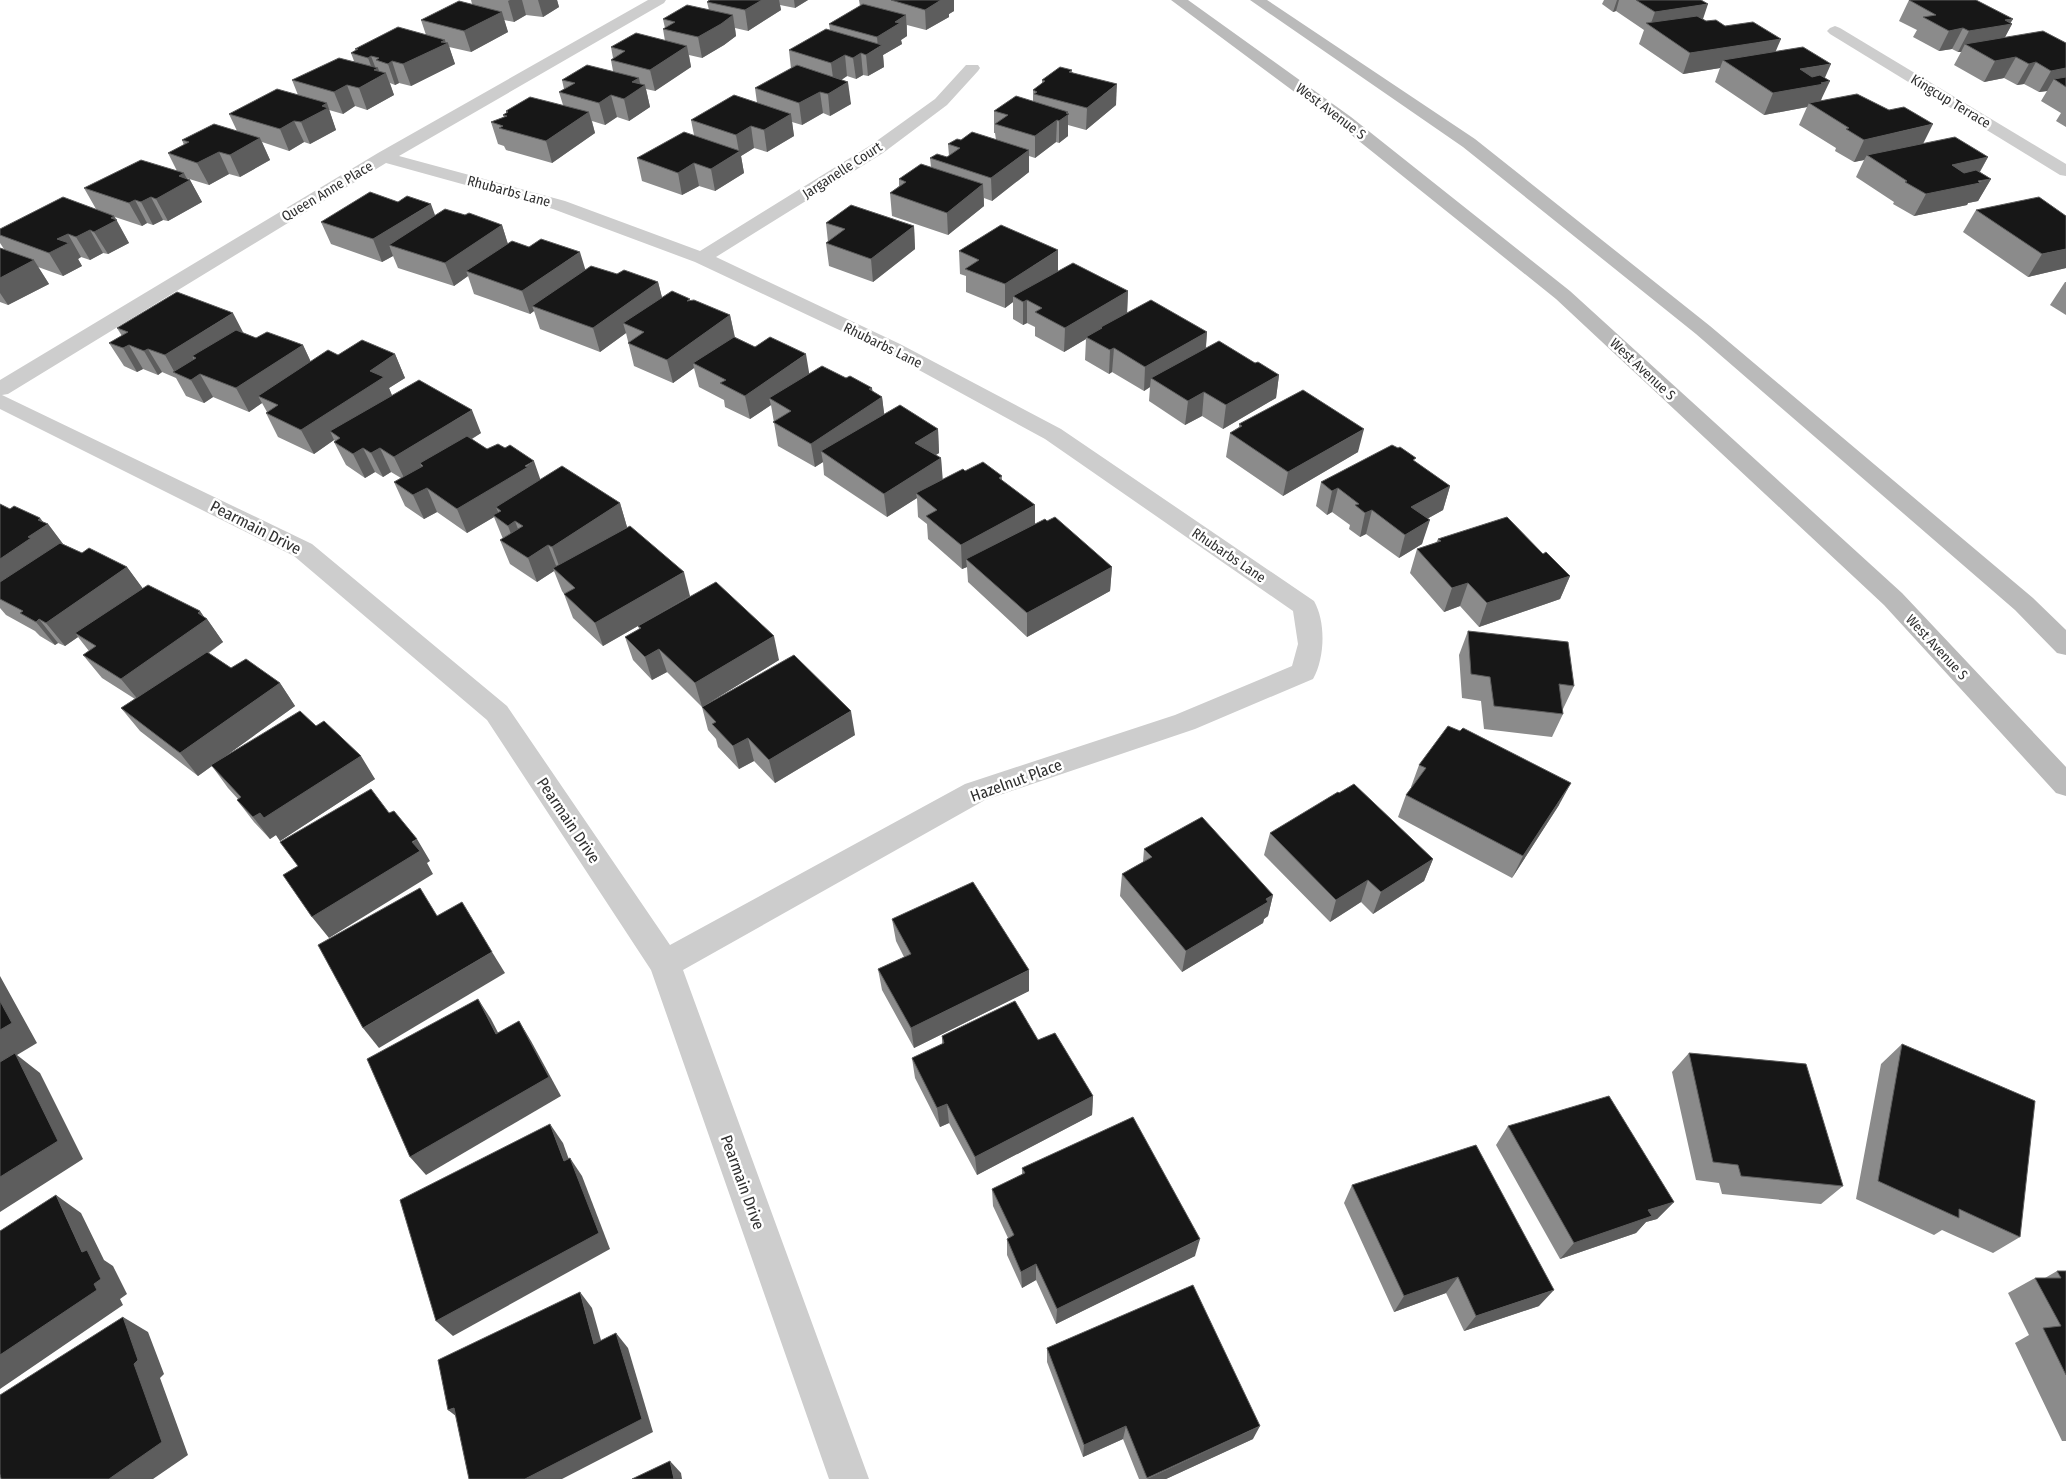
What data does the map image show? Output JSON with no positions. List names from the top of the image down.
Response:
{
  "streets": {
    "street": [
      "Kingcup Terrace",
      "West Avenue S",
      "Jarganelle Court",
      "Queen Anne Place",
      "Rhubarbs Lane",
      "Pearmain Drive",
      "Hazelnut Place"
    ]
  },
  "crossings": [
    ["Jarganelle Court", "Rhubarbs Lane"],
    ["Queen Anne Place", "Rhubarbs Lane"],
    ["Rhubarbs Lane", "Hazelnut Place"],
    ["Pearmain Drive", "Hazelnut Place"]
  ]
}
